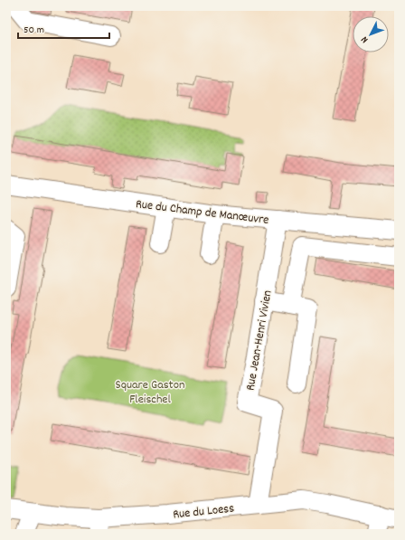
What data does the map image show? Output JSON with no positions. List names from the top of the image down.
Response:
{
  "streets": {
    "street": ["Rue du Champ de Manœuvre", "Rue Jean-Henri Vivien", "Rue du Loess"]
  },
  "crossings": [
    ["Rue du Champ de Manœuvre", "Rue Jean-Henri Vivien"],
    ["Rue Jean-Henri Vivien", "Rue du Loess"]
  ],
  "parks": ["Square Gaston Fleischel"],
  "scale_bar": "50 m",
  "north": "bottom left"
}
